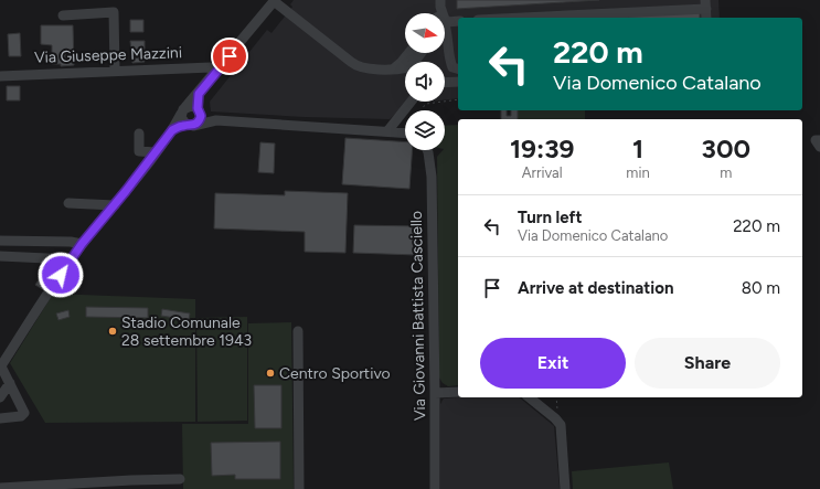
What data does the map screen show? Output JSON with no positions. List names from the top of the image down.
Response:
{
  "streets": {
    "street": ["Via Giuseppe Mazzini", "Via Giovanni Battista Casciello"]
  },
  "places": ["Stadio Comunale 28 settembre 1943", "Centro Sportivo"],
  "north": "right",
  "page": {
    "turn": ["220 m", "Via Domenico Catalano"],
    "eta": [
      "19:39",
      "Arrival",
      "1",
      "min",
      "300",
      "m"
    ],
    "list": [
      {
        "name": "Turn left",
        "note": "Via Domenico Catalano",
        "value": "220 m"
      },
      {
        "name": "Arrive at destination",
        "value": "80 m"
      }
    ],
    "buttons": ["Exit", "Share"]
  }
}
